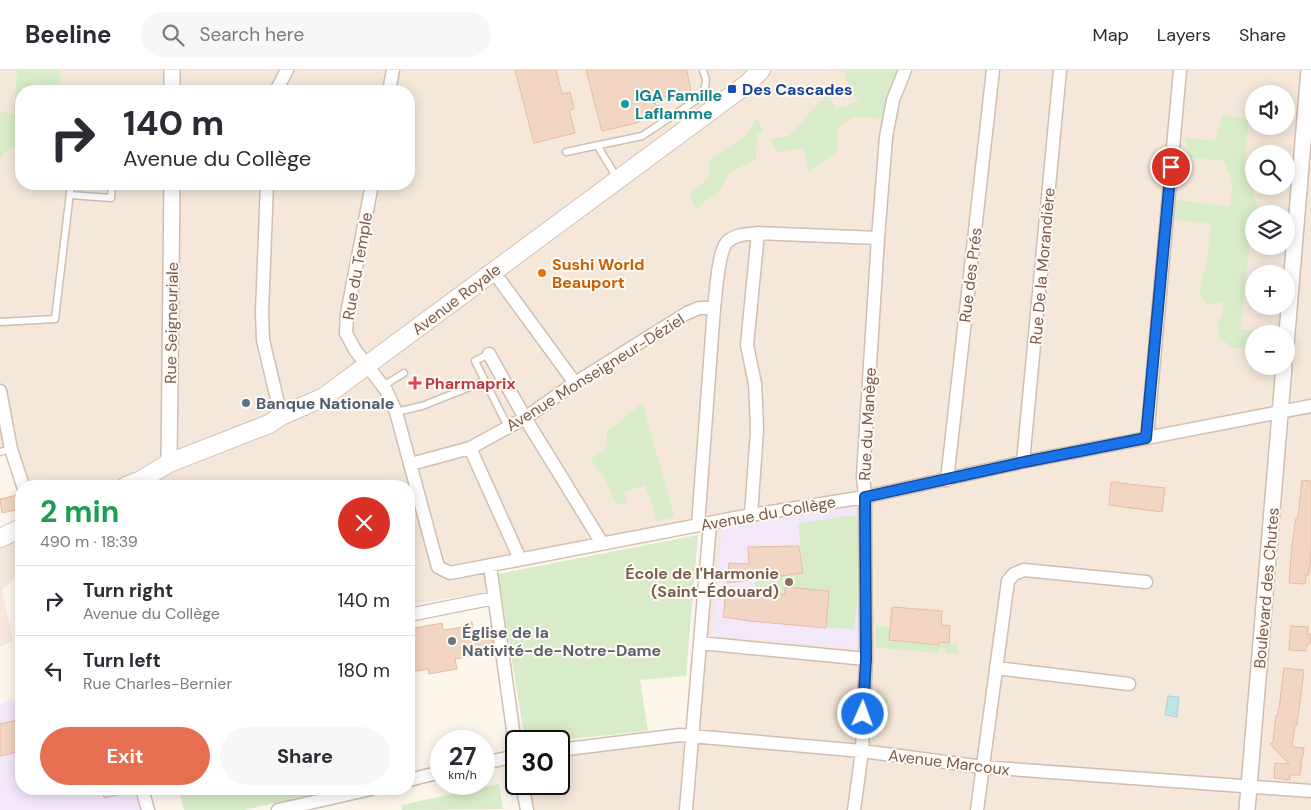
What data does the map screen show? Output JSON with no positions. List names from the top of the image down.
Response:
{
  "streets": {
    "main road": ["Avenue Royale"],
    "street": [
      "Rue du Temple",
      "Rue De la Morandière",
      "Rue des Prés",
      "Rue Seigneuriale",
      "Avenue Monseigneur-Déziel",
      "Rue du Manège",
      "Avenue du Collège",
      "Boulevard des Chutes",
      "Avenue Marcoux"
    ]
  },
  "crossings": [
    ["Rue du Temple", "Avenue Royale"],
    ["Rue du Temple", "Avenue Monseigneur-Déziel"],
    ["Rue du Temple", "Avenue du Collège"],
    ["Rue De la Morandière", "Avenue du Collège"],
    ["Rue des Prés", "Avenue du Collège"],
    ["Avenue Royale", "Rue Seigneuriale"],
    ["Rue du Manège", "Avenue du Collège"],
    ["Rue du Manège", "Avenue Marcoux"],
    ["Avenue du Collège", "Boulevard des Chutes"],
    ["Boulevard des Chutes", "Avenue Marcoux"]
  ],
  "places": {
    "transit": ["Des Cascades"],
    "other": [
      "IGA Famille Laflamme",
      "Sushi World Beauport",
      "Banque Nationale",
      "École de l'Harmonie (Saint-Édouard)",
      "Église de la Nativité-de-Notre-Dame"
    ],
    "health": ["Pharmaprix"]
  },
  "page": {
    "header": "Beeline",
    "search": "Search here",
    "nav": ["Map", "Layers", "Share"],
    "map_buttons": ["+", "−"],
    "turn": ["140 m", "Avenue du Collège"],
    "heading": ["2 min", "490 m · 18:39"],
    "list": [
      {
        "name": "Turn right",
        "note": "Avenue du Collège",
        "value": "140 m"
      },
      {
        "name": "Turn left",
        "note": "Rue Charles-Bernier",
        "value": "180 m"
      }
    ],
    "buttons": ["Exit", "Share"],
    "speed": "27 km/h",
    "limit": "30"
  }
}
